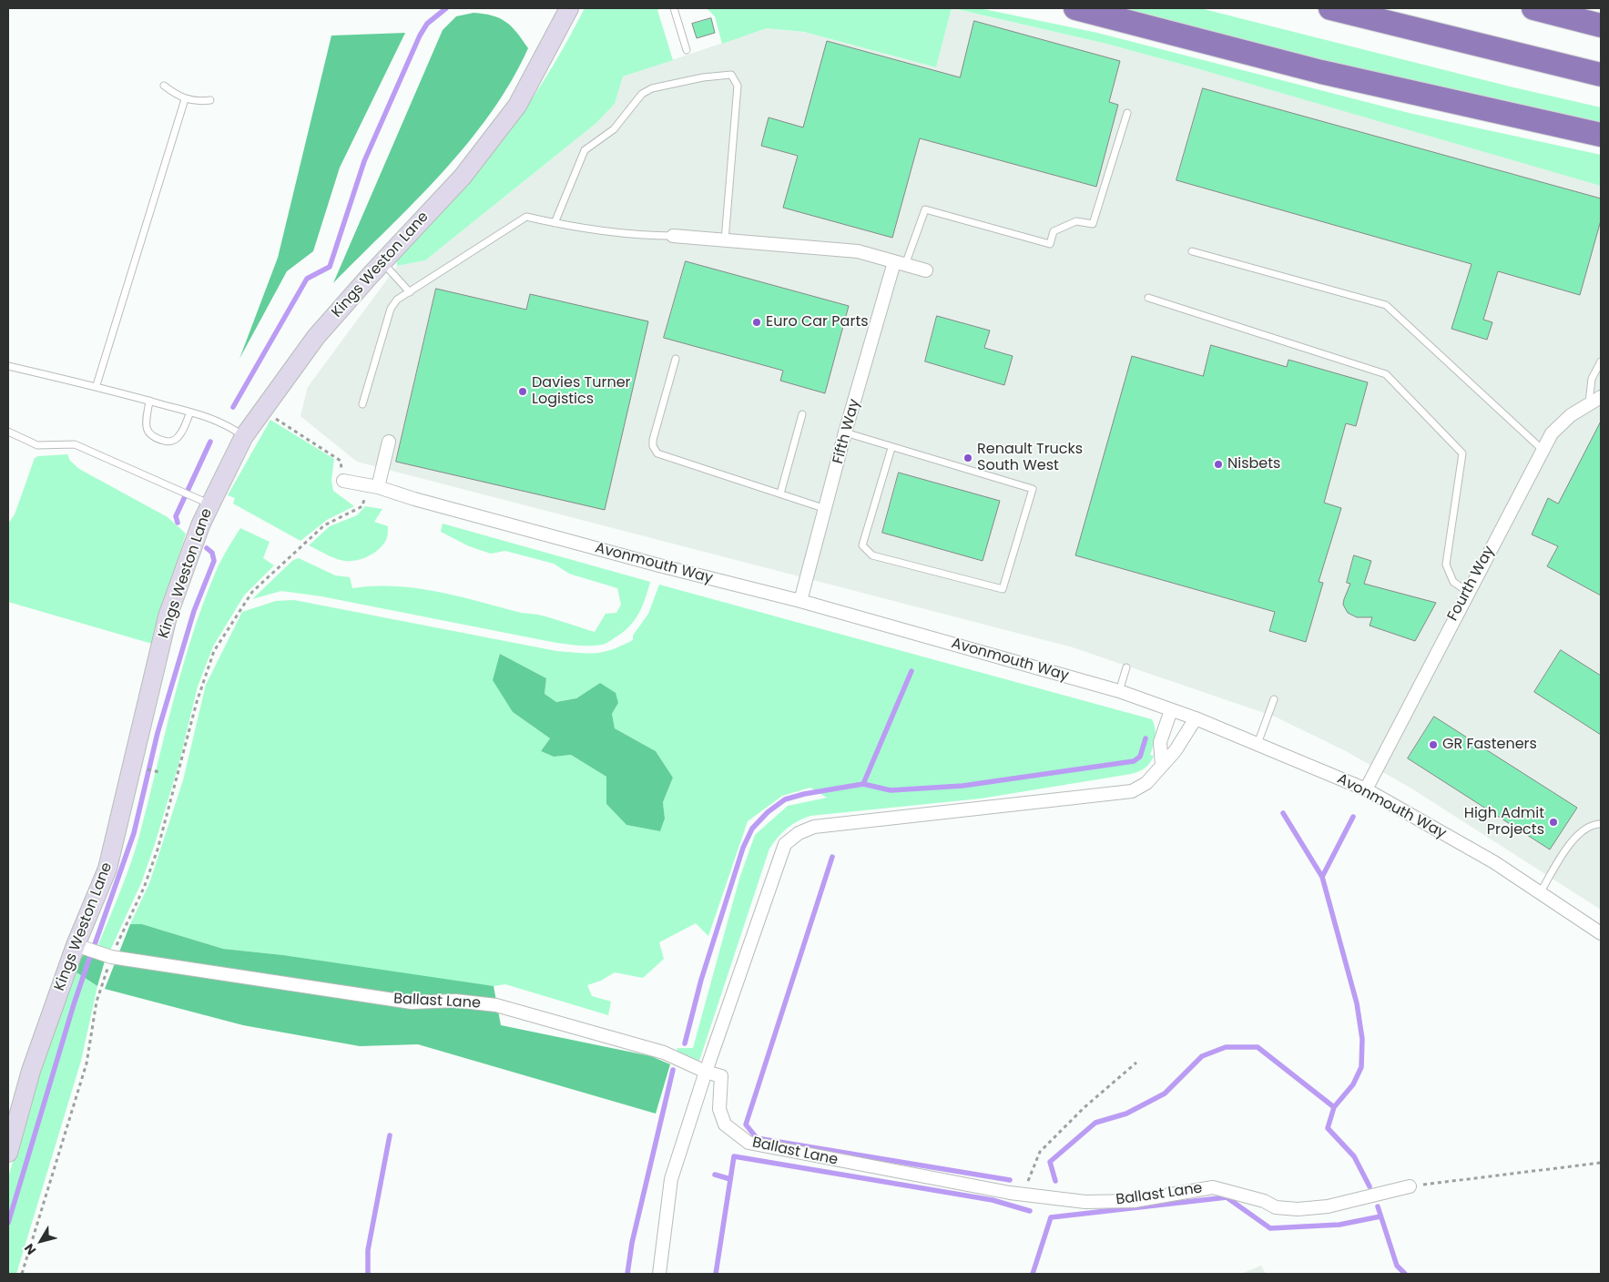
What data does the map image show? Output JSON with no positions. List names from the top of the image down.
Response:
{
  "streets": {
    "street": [
      "Kings Weston Lane",
      "Fifth Way",
      "Avonmouth Way",
      "Fourth Way",
      "Ballast Lane"
    ]
  },
  "crossings": [
    ["Kings Weston Lane", "Ballast Lane"],
    ["Fifth Way", "Avonmouth Way"],
    ["Avonmouth Way", "Fourth Way"]
  ],
  "places": [
    "Euro Car Parts",
    "Davies Turner Logistics",
    "Renault Trucks South West",
    "Nisbets",
    "GR Fasteners",
    "High Admit Projects"
  ],
  "north": "bottom left"
}
